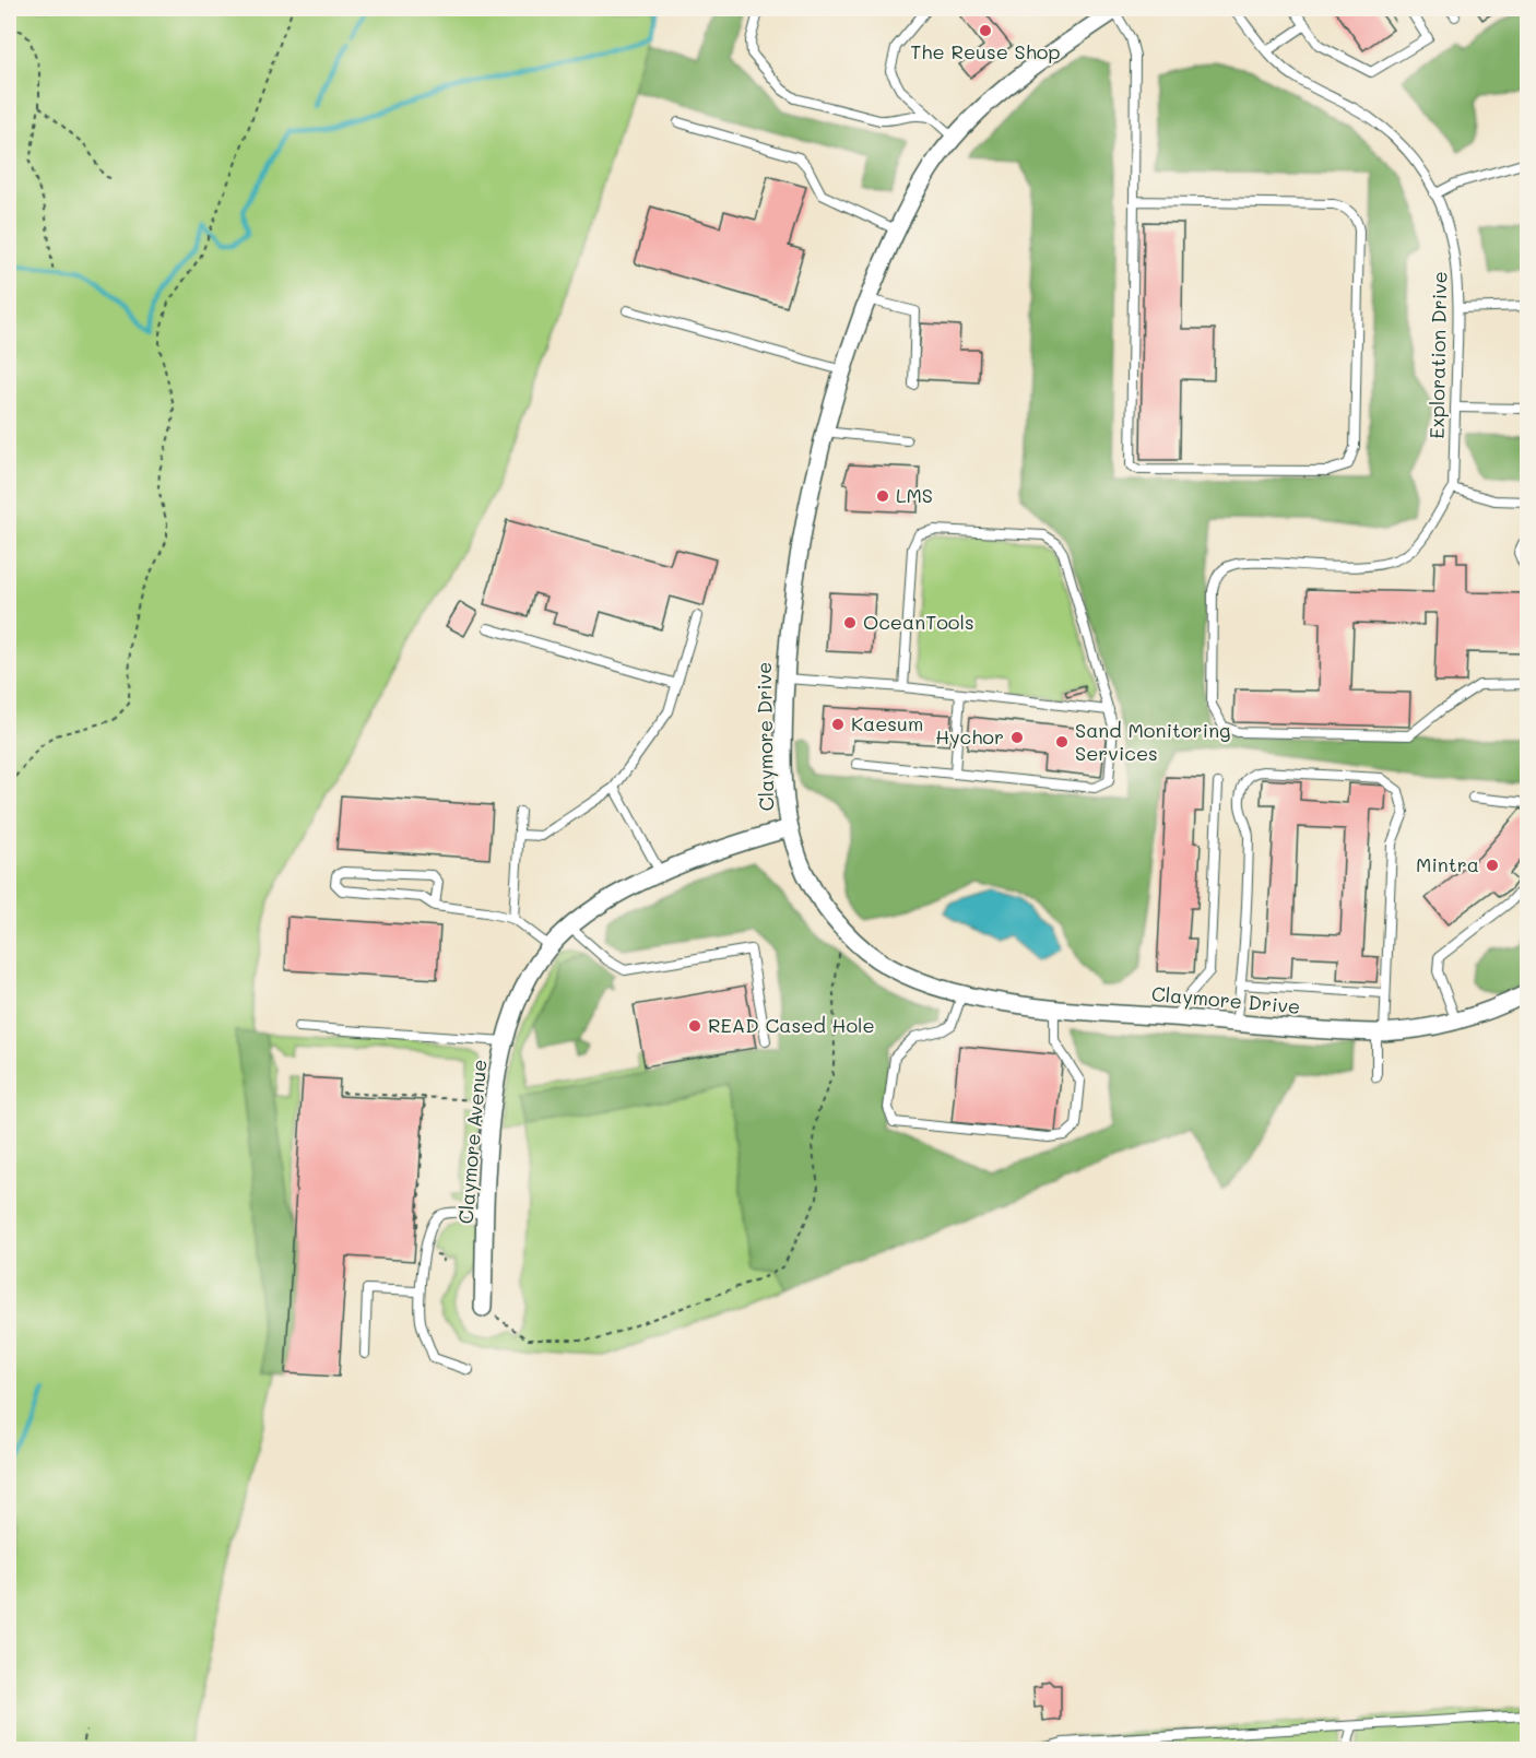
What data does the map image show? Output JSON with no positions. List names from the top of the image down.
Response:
{
  "streets": {
    "street": ["Claymore Drive", "Claymore Avenue"],
    "lane": ["Exploration Drive"]
  },
  "crossings": [
    ["Claymore Drive", "Claymore Avenue"]
  ],
  "places": [
    "The Reuse Shop",
    "LMS",
    "OceanTools",
    "Kaesum",
    "Hychor",
    "Sand Monitoring Services",
    "Mintra",
    "READ Cased Hole"
  ]
}
